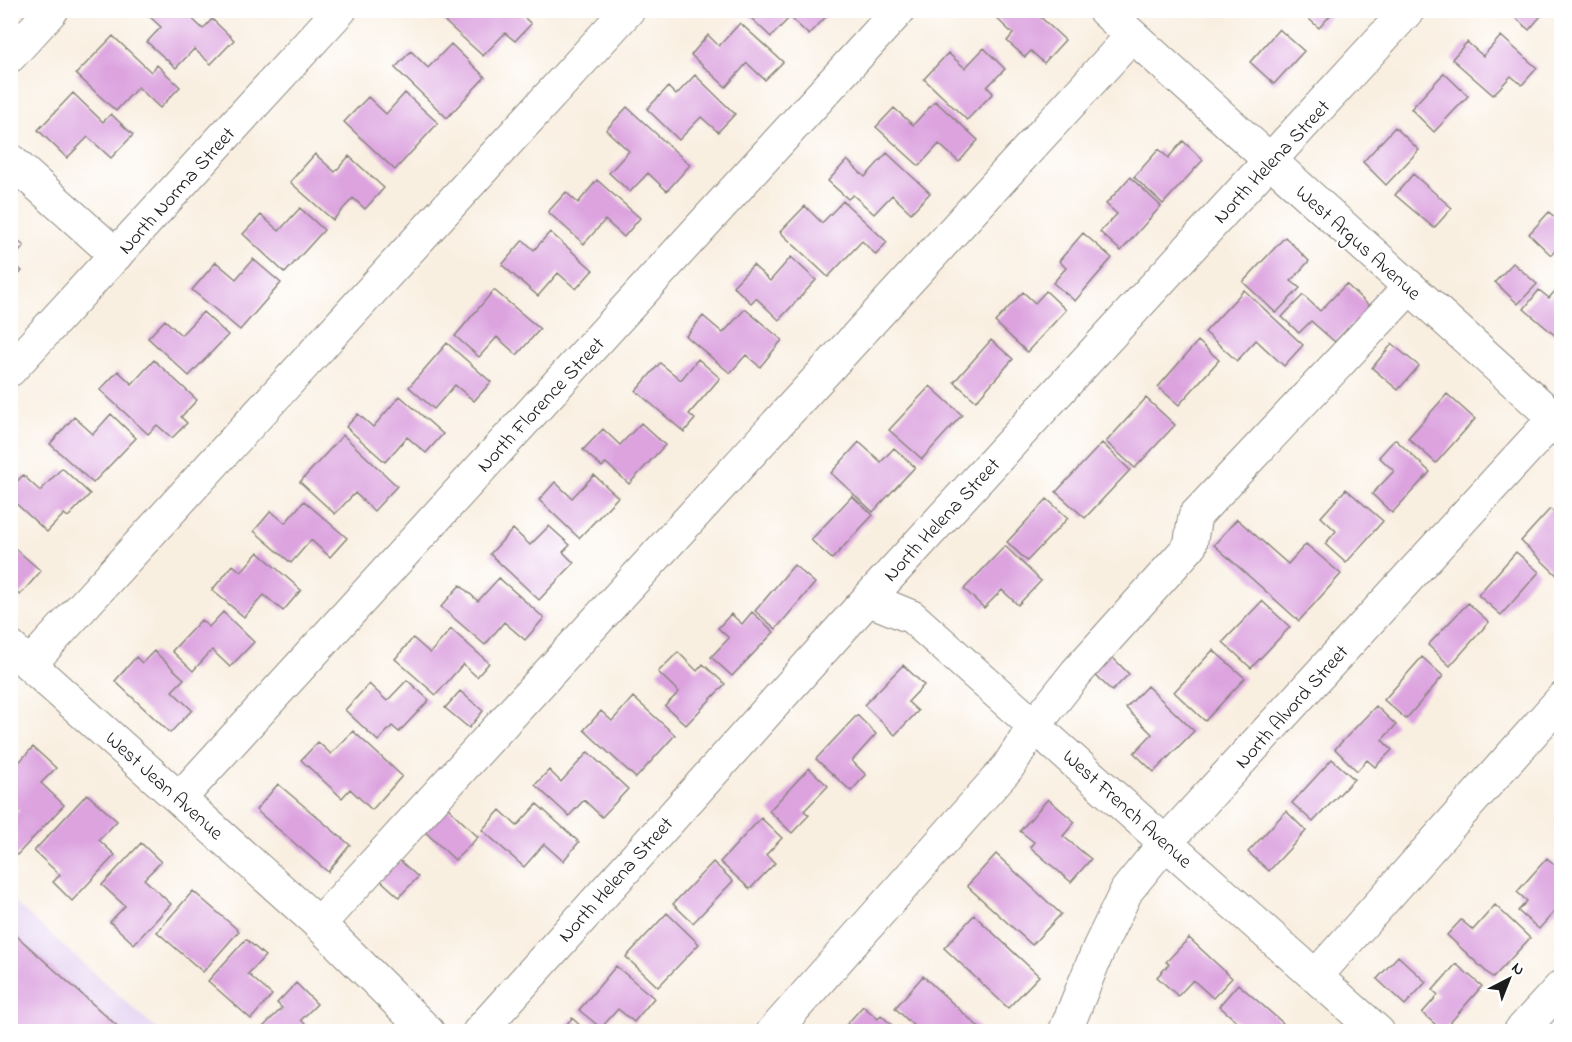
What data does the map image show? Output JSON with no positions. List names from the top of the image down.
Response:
{
  "streets": {
    "street": [
      "North Helena Street",
      "North Norma Street",
      "West Argus Avenue",
      "North Florence Street",
      "North Alvord Street",
      "West Jean Avenue",
      "West French Avenue"
    ]
  },
  "crossings": [
    ["North Helena Street", "West Argus Avenue"],
    ["North Helena Street", "West French Avenue"],
    ["West Argus Avenue", "North Alvord Street"],
    ["North Florence Street", "West Jean Avenue"],
    ["North Alvord Street", "West French Avenue"]
  ],
  "north": "top right"
}
